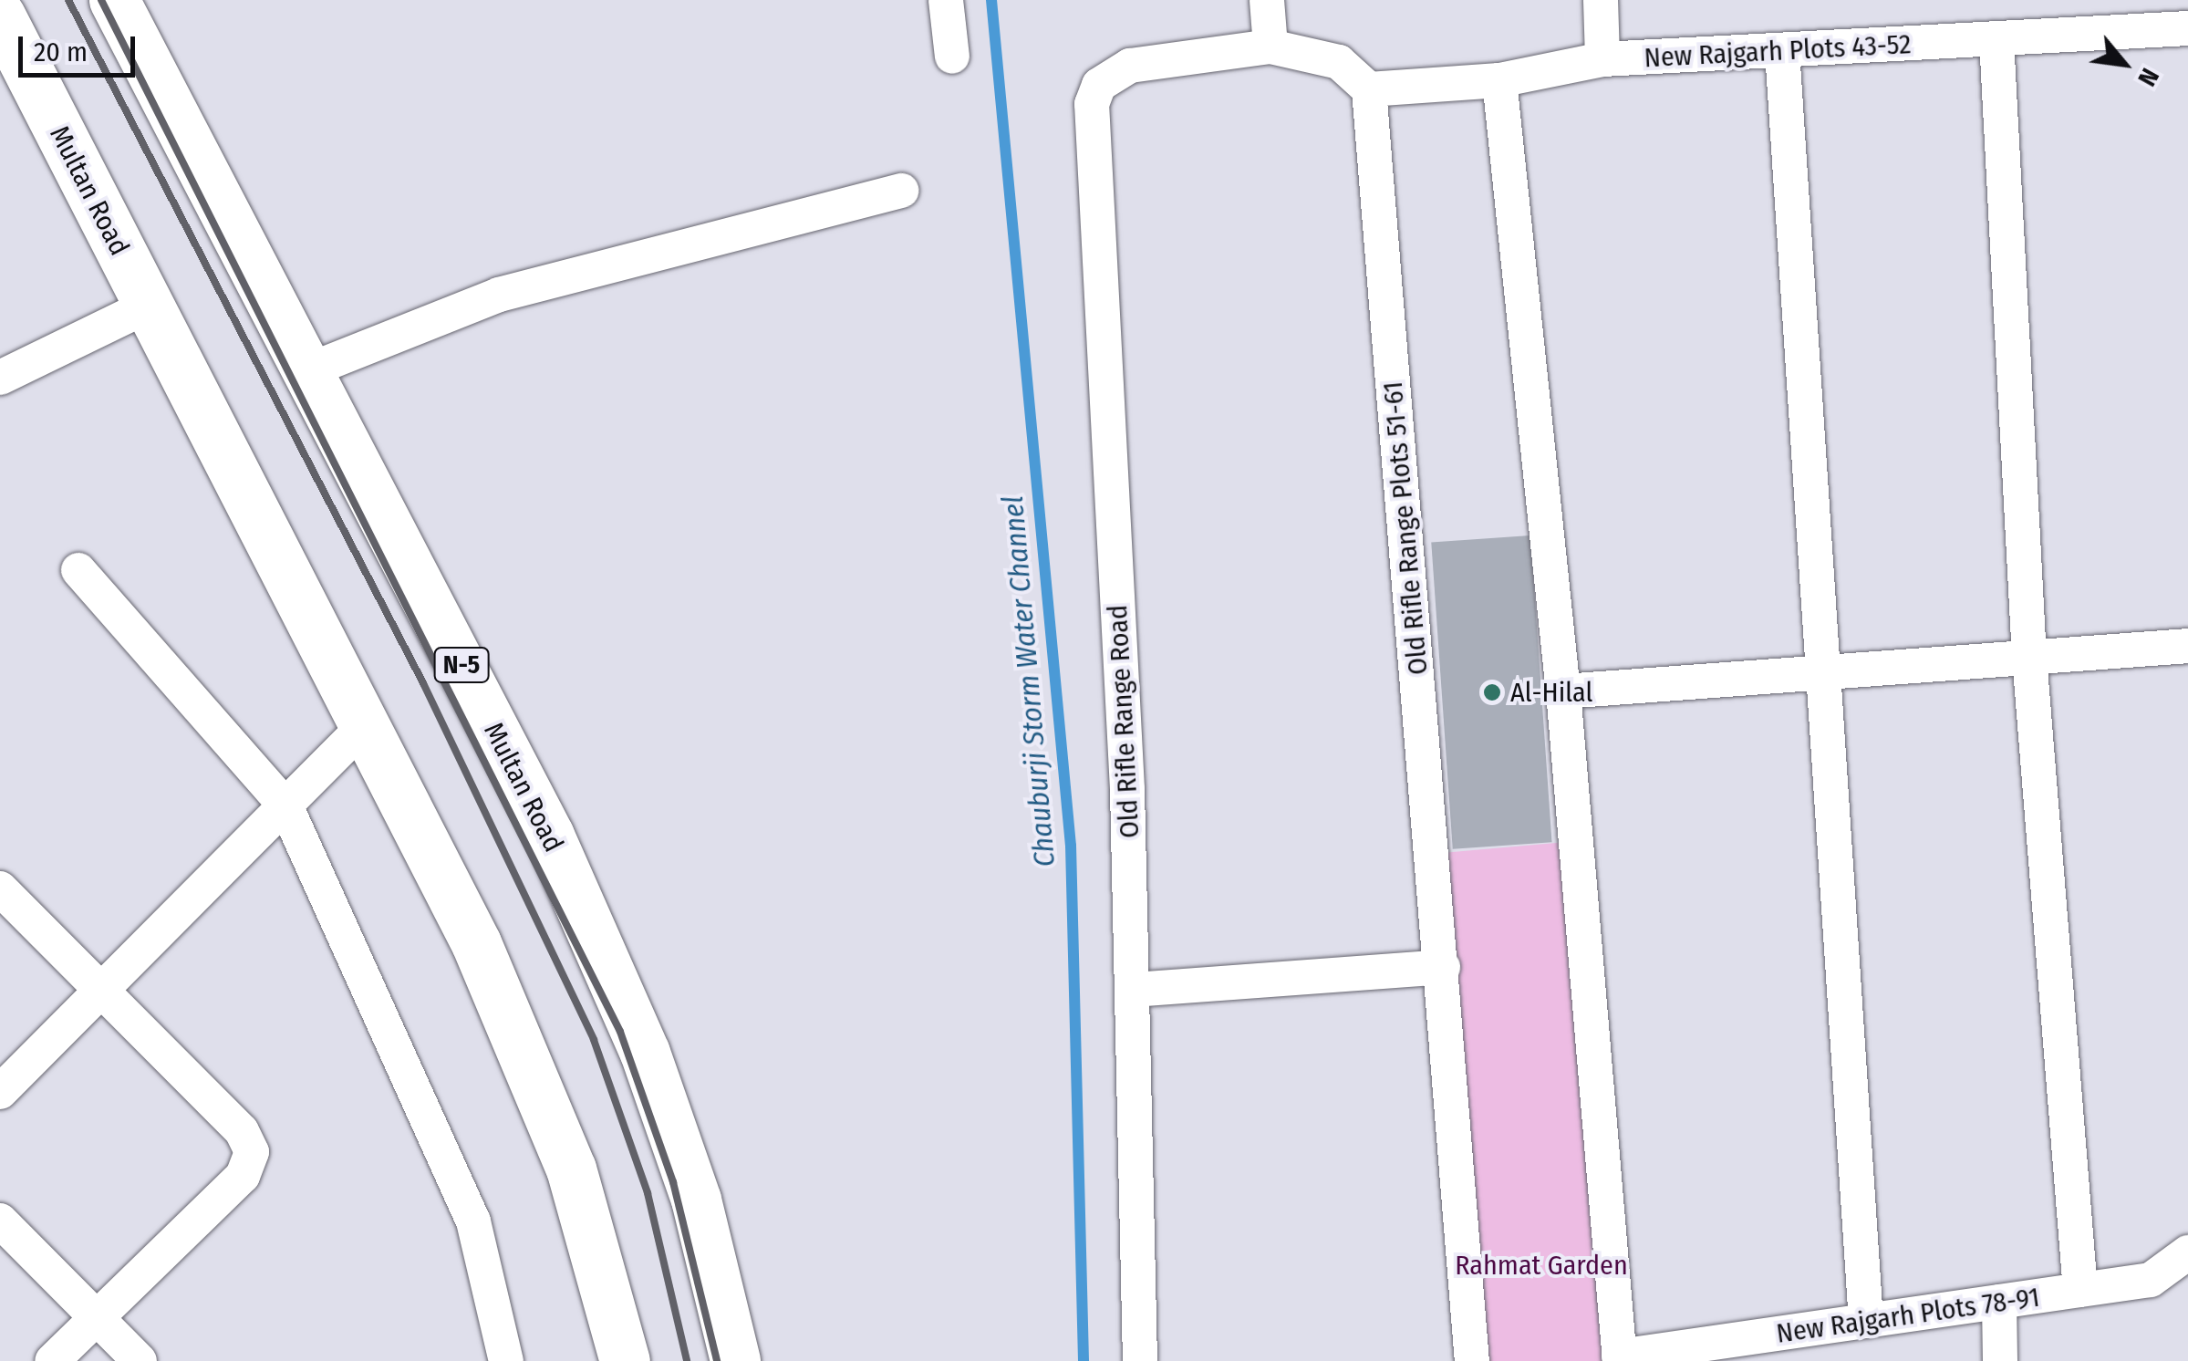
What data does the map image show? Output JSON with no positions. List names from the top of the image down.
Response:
{
  "streets": {
    "main road": ["Multan Road", "N-5"],
    "street": [
      "New Rajgarh Plots 43-52",
      "Old Rifle Range Plots 51-61",
      "Old Rifle Range Road",
      "New Rajgarh Plots 78-91"
    ]
  },
  "crossings": [
    ["New Rajgarh Plots 43-52", "Old Rifle Range Plots 51-61"]
  ],
  "water": ["Chauburji Storm Water Channel"],
  "parks": ["Rahmat Garden"],
  "places": ["Al-Hilal"],
  "scale_bar": "20 m",
  "north": "bottom right"
}
